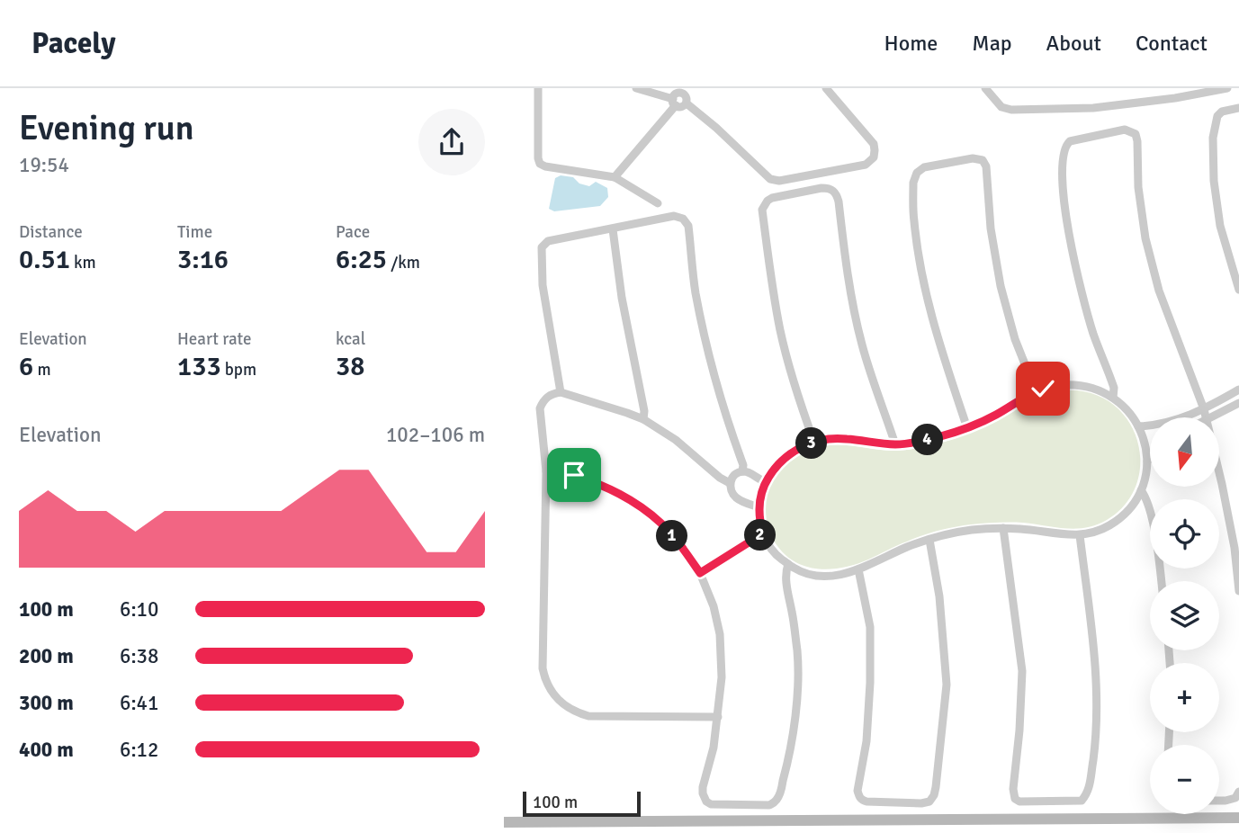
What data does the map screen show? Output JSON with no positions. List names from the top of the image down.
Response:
{
  "scale_bar": "100 m",
  "north": "bottom",
  "page": {
    "header": "Pacely",
    "nav": [
      "Home",
      "Map",
      "About",
      "Contact"
    ],
    "heading": ["Evening run", "19:54"],
    "stats": [
      ["Distance", "0.51 km"],
      ["Time", "3:16"],
      ["Pace", "6:25 /km"],
      ["Elevation", "6 m"],
      ["Heart rate", "133 bpm"],
      ["kcal", "38"]
    ],
    "chart": ["Elevation", "102–106 m"],
    "map_buttons": ["+", "−"],
    "pins": [
      "4",
      "3",
      "2",
      "1"
    ],
    "list": [
      {
        "name": "100 m",
        "note": "6:10"
      },
      {
        "name": "200 m",
        "note": "6:38"
      },
      {
        "name": "300 m",
        "note": "6:41"
      },
      {
        "name": "400 m",
        "note": "6:12"
      }
    ],
    "scale": "100 m"
  }
}
